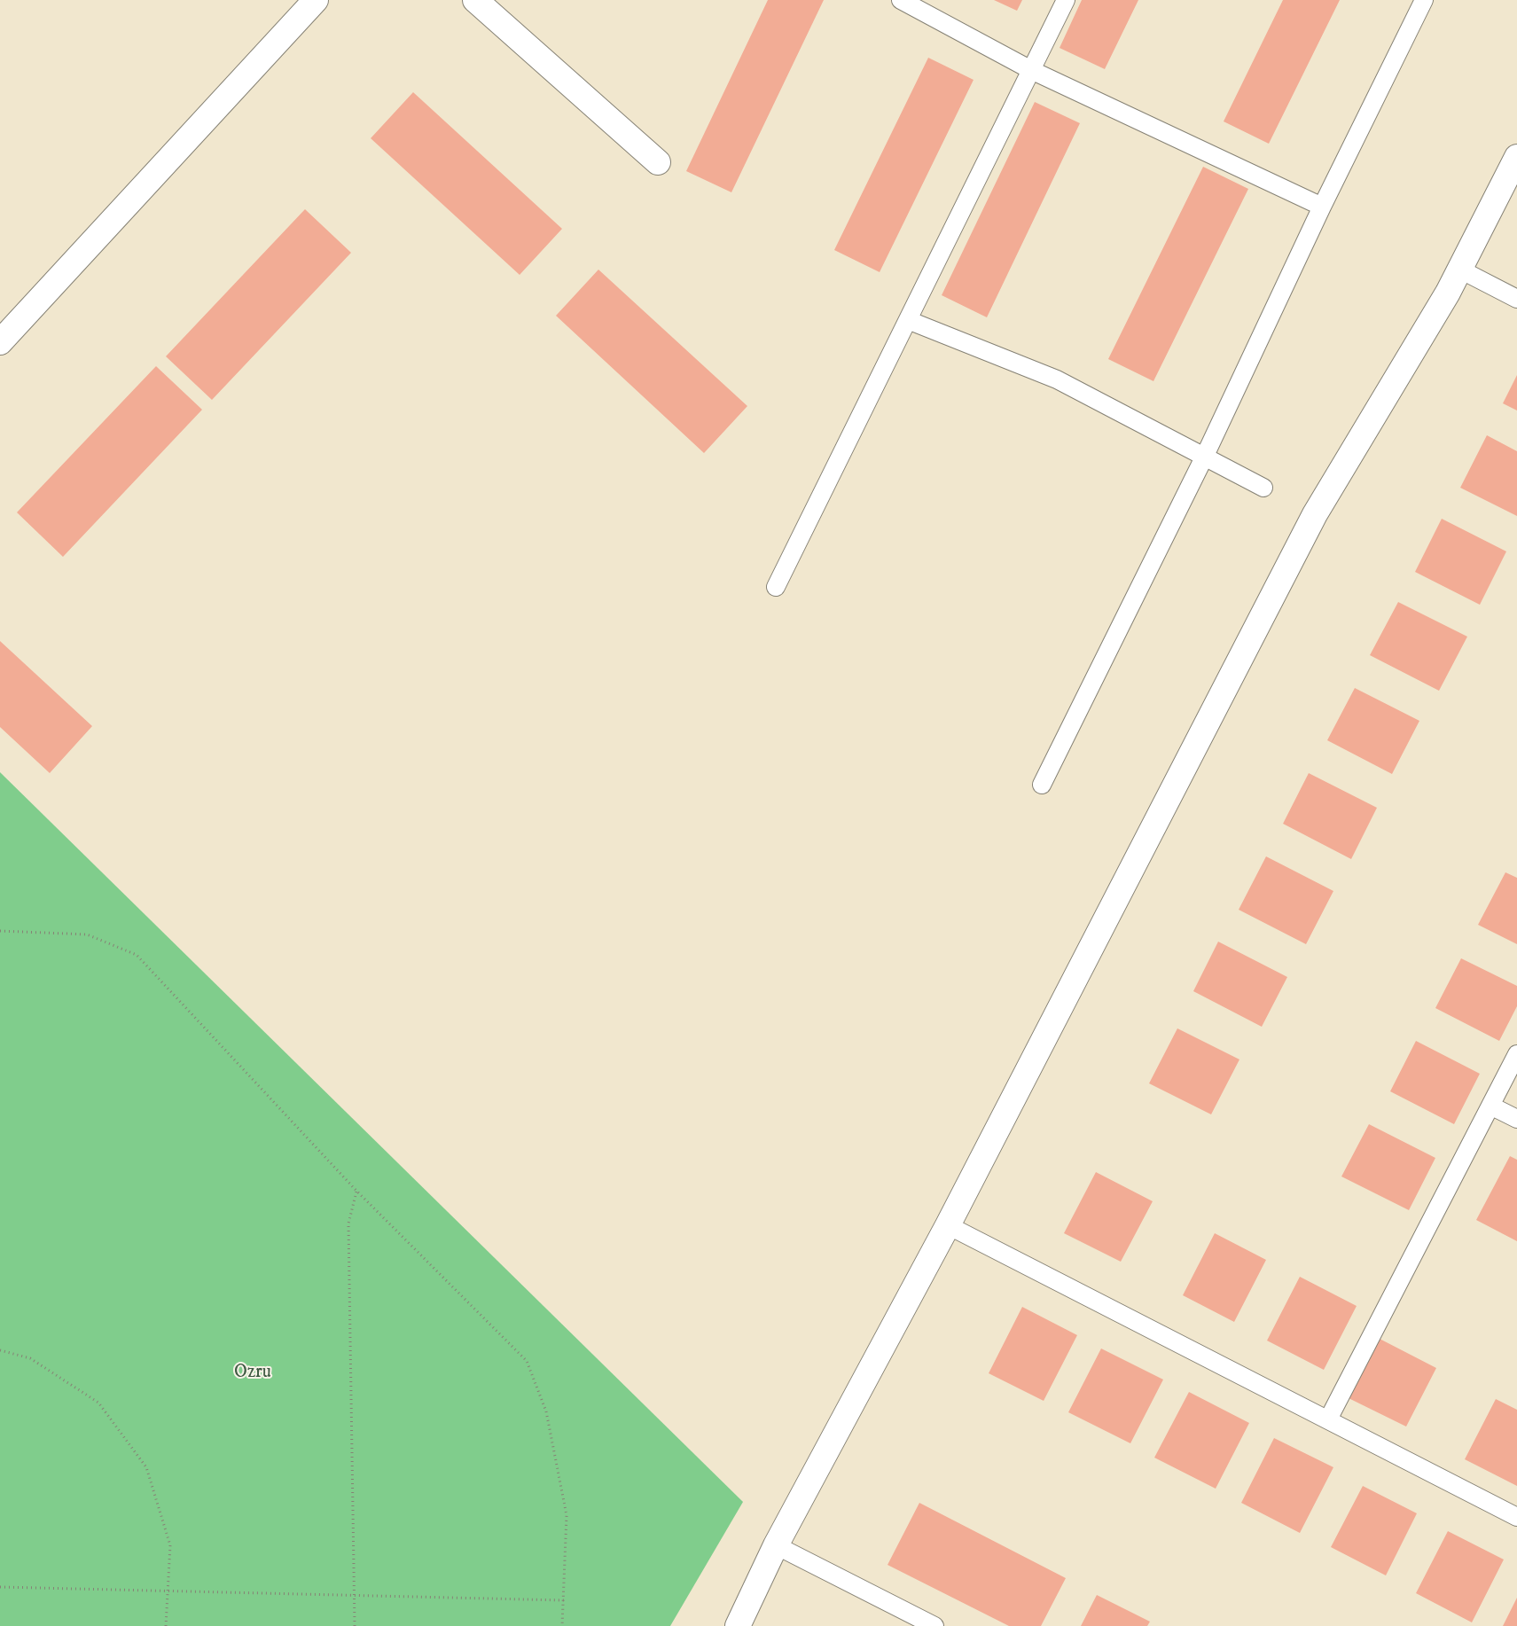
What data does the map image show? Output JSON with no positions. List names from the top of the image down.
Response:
{
  "parks": ["Ozru"]
}
